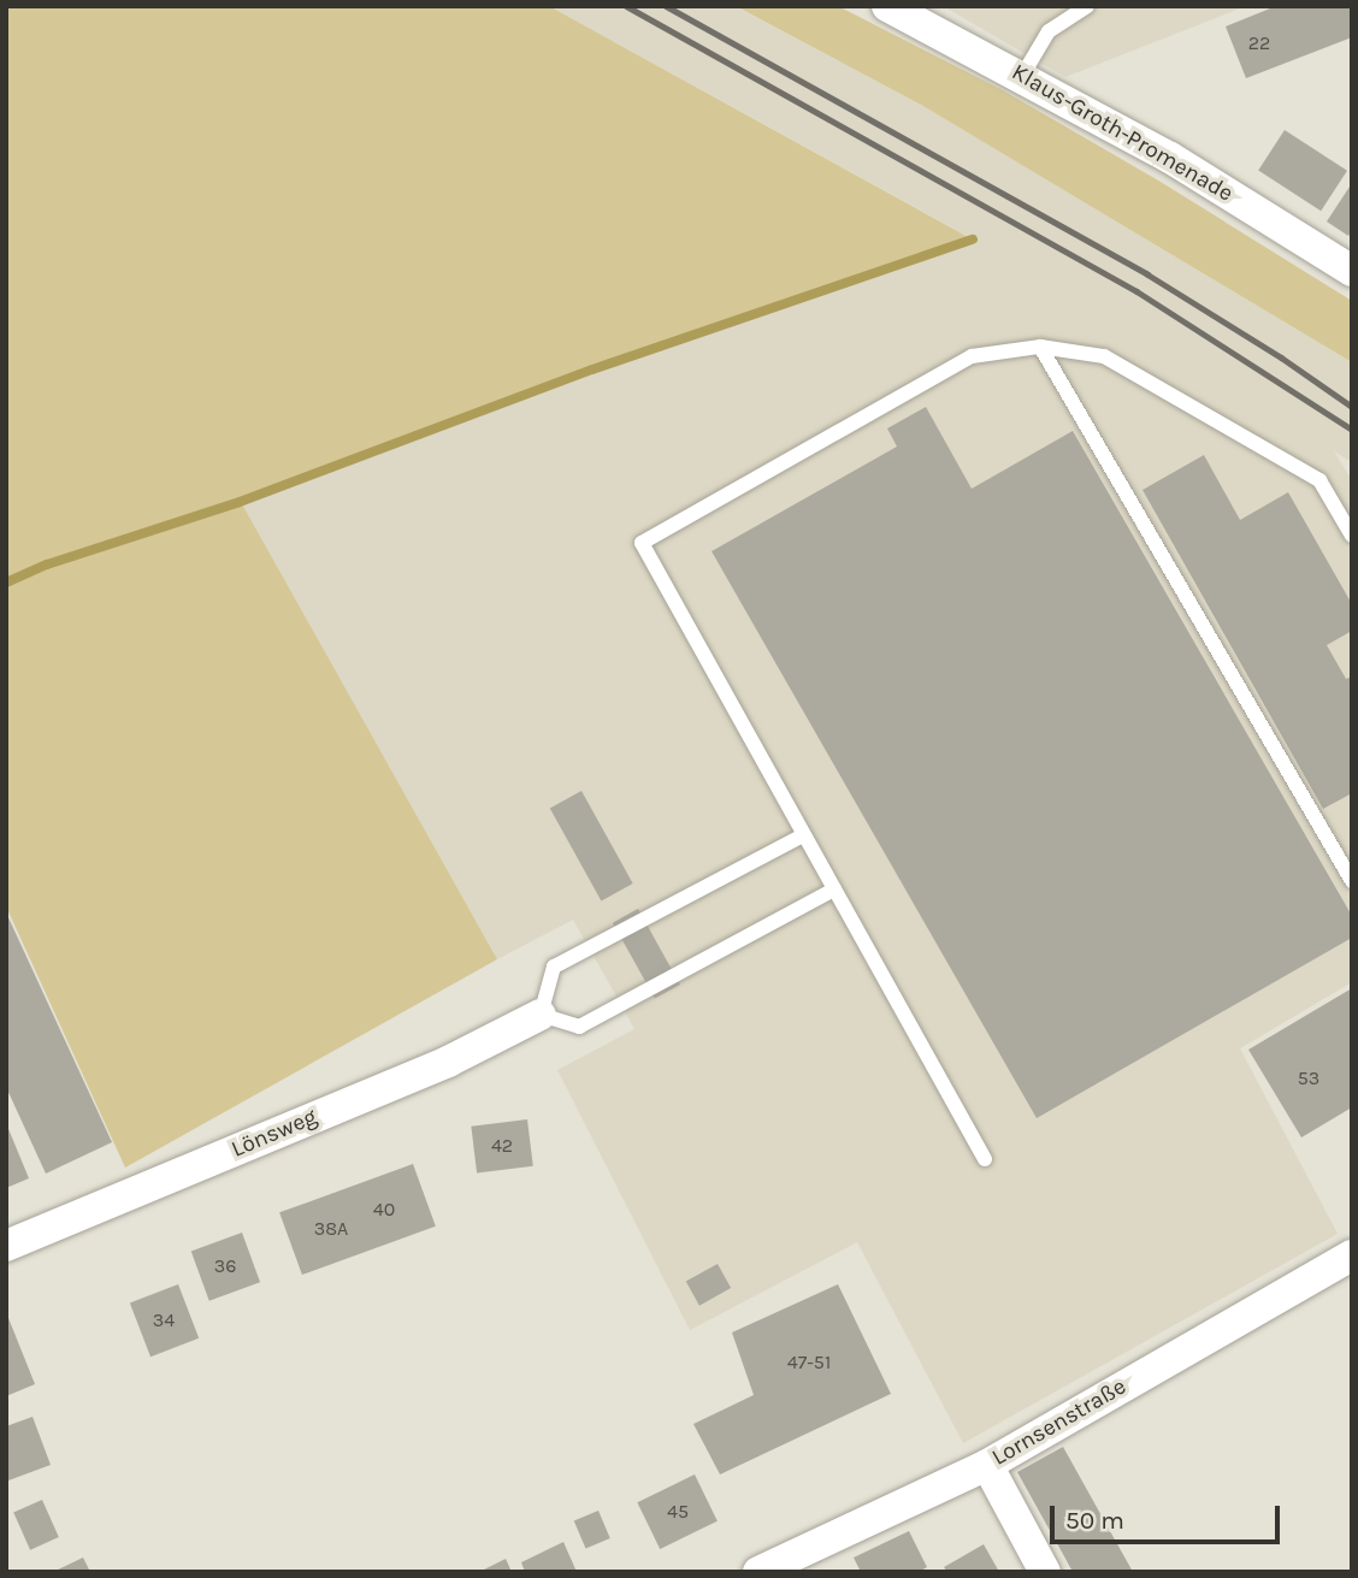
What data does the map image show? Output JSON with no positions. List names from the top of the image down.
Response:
{
  "streets": {
    "street": ["Klaus-Groth-Promenade", "Lönsweg", "Lornsenstraße"]
  },
  "house_numbers": [
    "22",
    "53",
    "42",
    "40",
    "38A",
    "36",
    "34",
    "47-51",
    "45"
  ],
  "scale_bar": "50 m"
}
